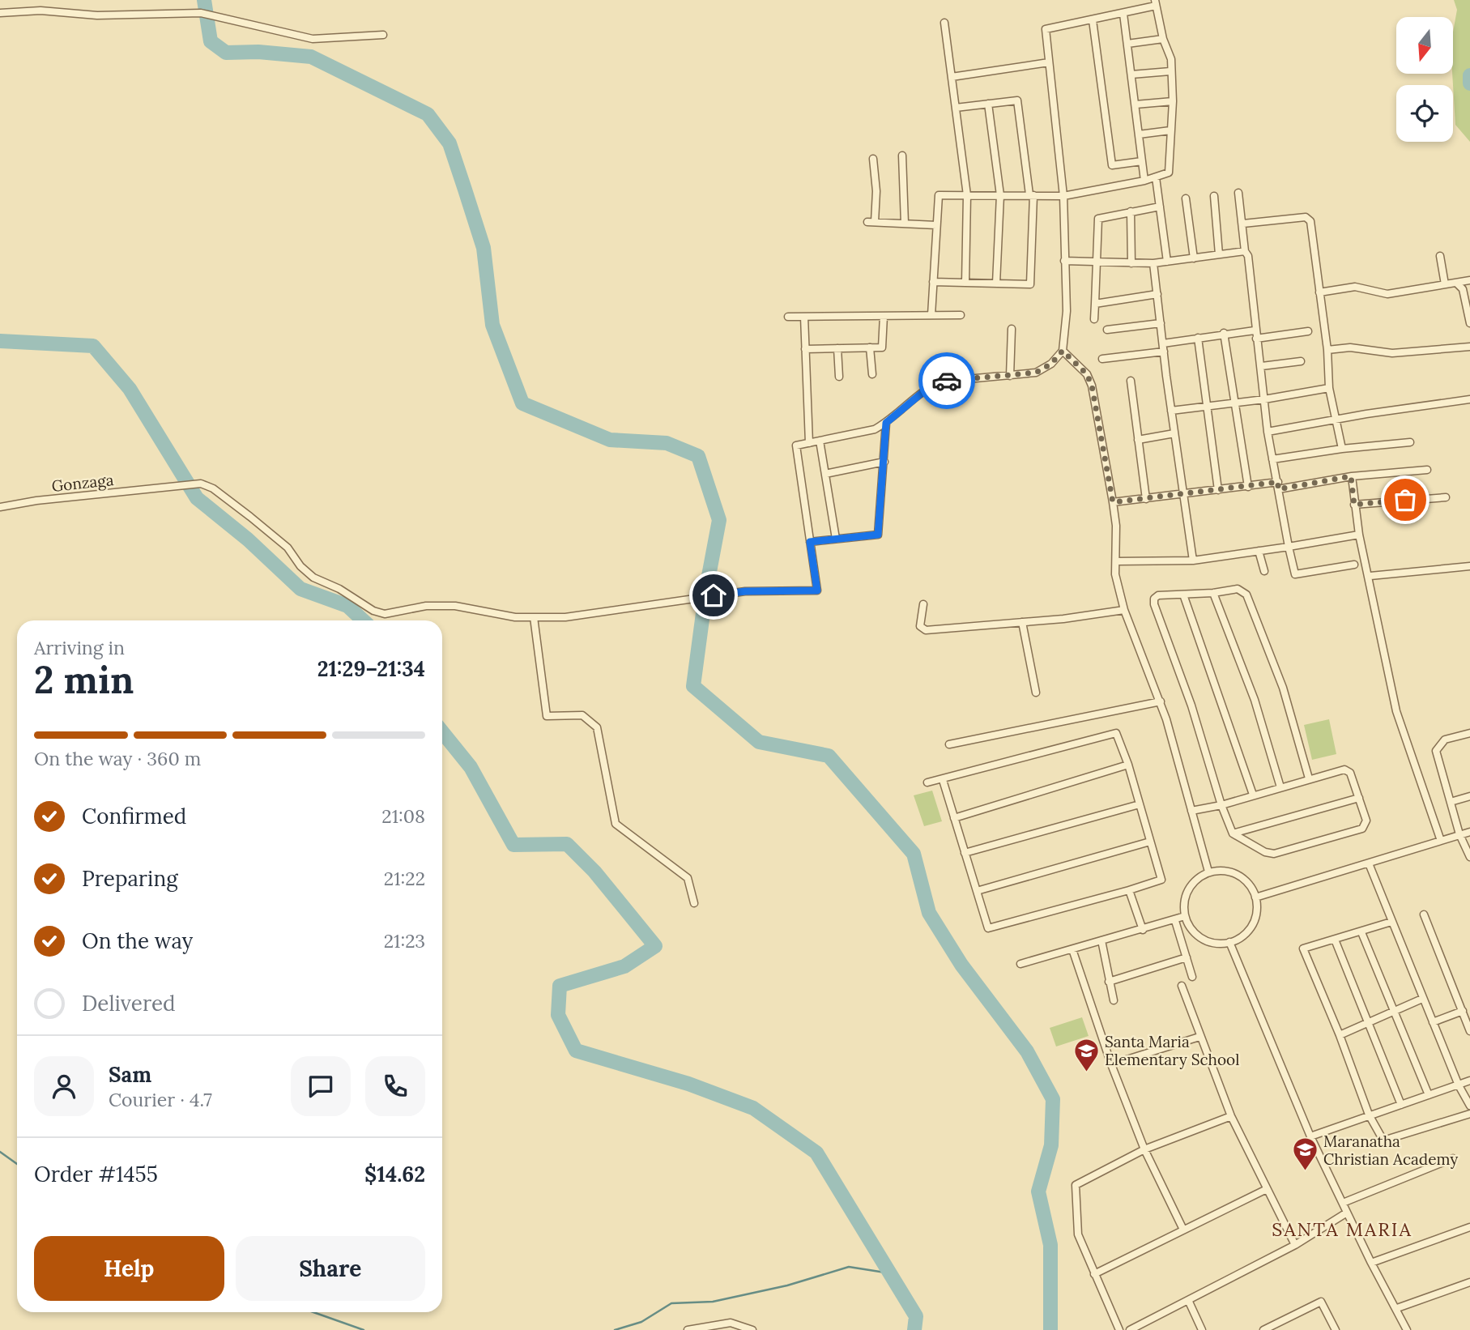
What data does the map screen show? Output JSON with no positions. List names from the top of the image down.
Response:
{
  "streets": {
    "street": ["Gonzaga"]
  },
  "districts": ["SANTA MARIA"],
  "places": {
    "school or university": ["Santa Maria Elementary School", "Maranatha Christian Academy"]
  },
  "north": "bottom",
  "page": {
    "heading": ["2 min", "Arriving in", "21:29–21:34"],
    "panel": [
      "Sam",
      "Courier · 4.7",
      "Order #1455",
      "$14.62"
    ],
    "bar": "On the way · 360 m",
    "list": [
      ["Confirmed", "21:08"],
      ["Preparing", "21:22"],
      ["On the way", "21:23"],
      "Delivered"
    ],
    "buttons": ["Help", "Share"]
  }
}
